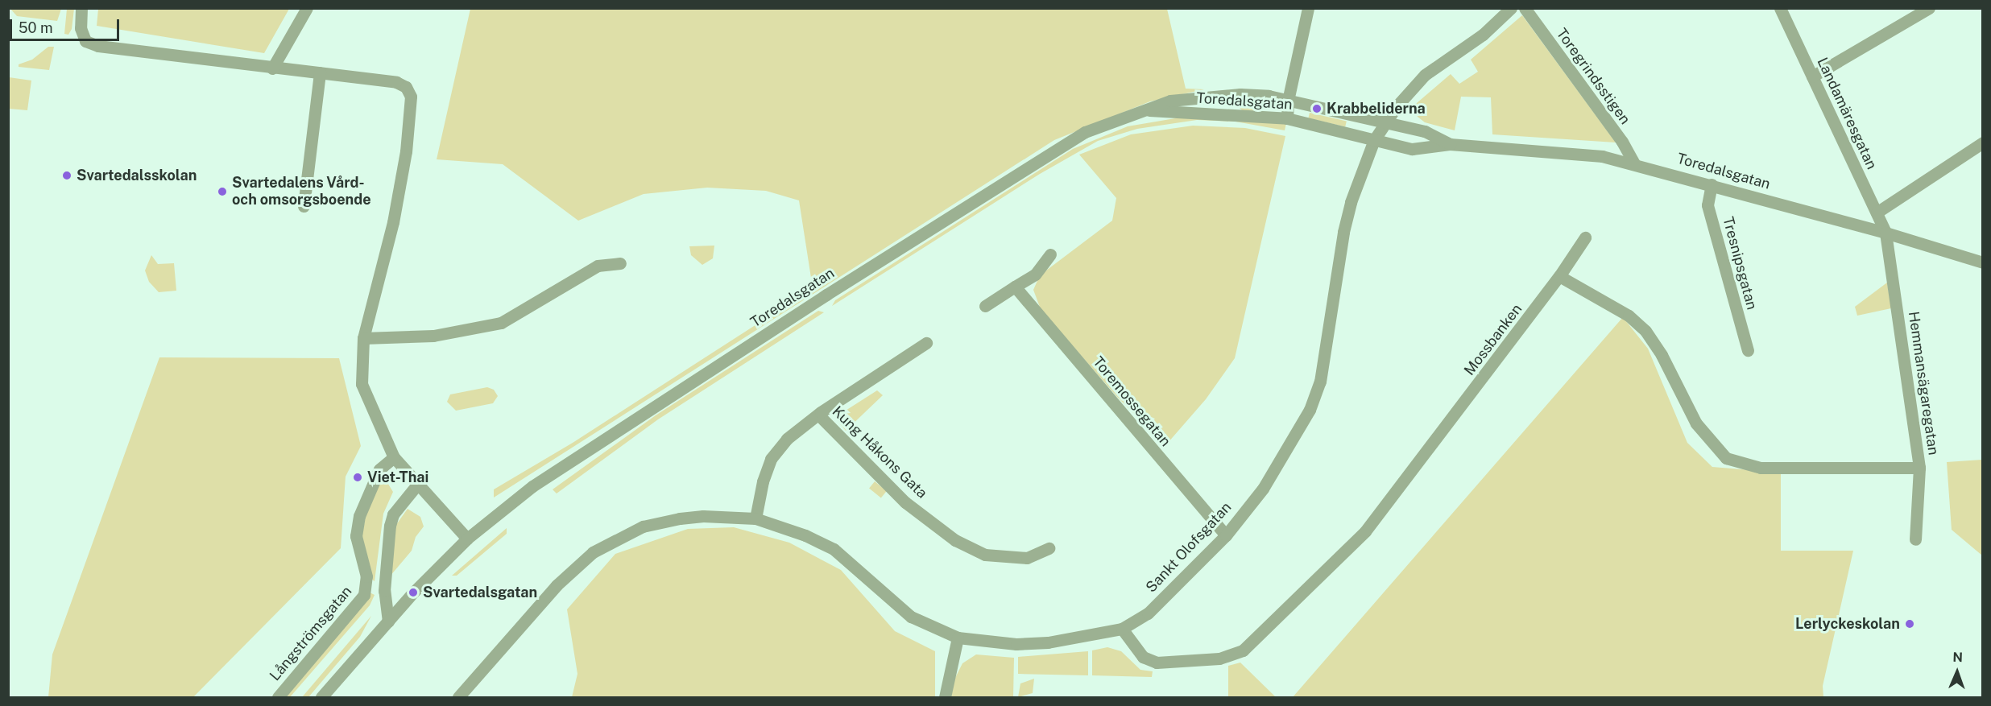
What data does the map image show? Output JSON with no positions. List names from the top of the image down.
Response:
{
  "streets": {
    "street": [
      "Toregrindsstigen",
      "Toredalsgatan",
      "Landamäresgatan",
      "Tresnipsgatan",
      "Mossbanken",
      "Hemmansägaregatan",
      "Toremossegatan",
      "Kung Håkons Gata",
      "Sankt Olofsgatan",
      "Långströmsgatan"
    ]
  },
  "crossings": [
    ["Toregrindsstigen", "Toredalsgatan"],
    ["Toredalsgatan", "Landamäresgatan"],
    ["Toredalsgatan", "Tresnipsgatan"],
    ["Toredalsgatan", "Hemmansägaregatan"],
    ["Toredalsgatan", "Sankt Olofsgatan"],
    ["Landamäresgatan", "Hemmansägaregatan"],
    ["Mossbanken", "Sankt Olofsgatan"],
    ["Toremossegatan", "Sankt Olofsgatan"],
    ["Kung Håkons Gata", "Sankt Olofsgatan"]
  ],
  "places": [
    "Krabbeliderna",
    "Svartedalsskolan",
    "Svartedalens Vård- och omsorgsboende",
    "Viet-Thai",
    "Svartedalsgatan",
    "Lerlyckeskolan"
  ],
  "scale_bar": "50 m",
  "north": "top"
}
